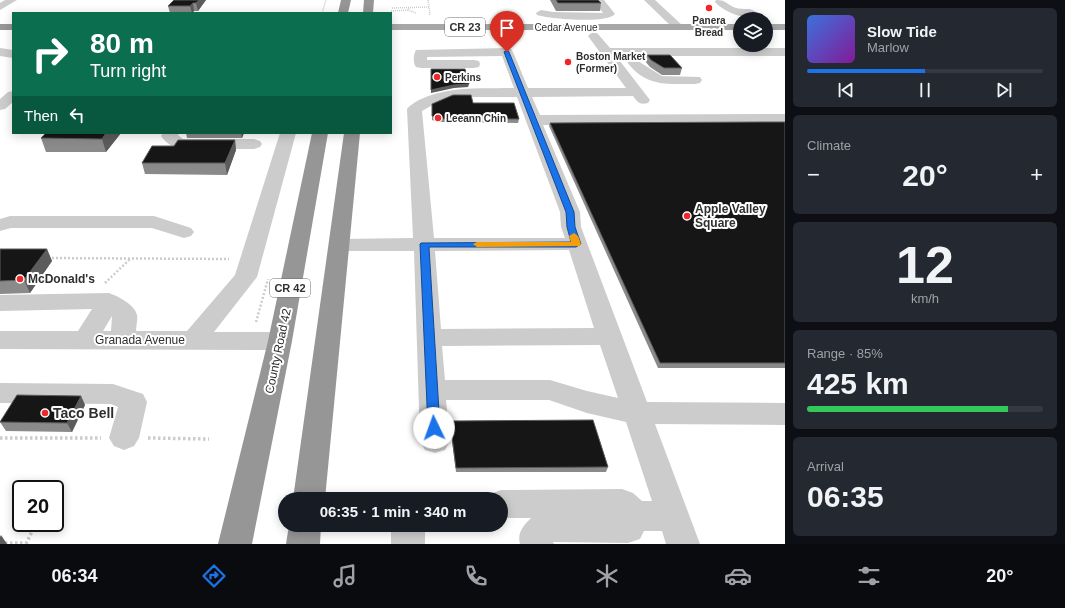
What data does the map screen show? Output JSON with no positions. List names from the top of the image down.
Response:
{
  "streets": {
    "highway": ["CR 42", "County Road 42"],
    "main road": ["CR 23", "Cedar Avenue"],
    "street": ["Granada Avenue"]
  },
  "crossings": [
    ["Granada Avenue", "County Road 42"]
  ],
  "places": [
    "Panera Bread",
    "Boston Market (Former)",
    "Perkins",
    "Leeann Chin",
    "Apple Valley Square",
    "McDonald's",
    "Taco Bell"
  ],
  "page": {
    "turn": ["80 m", "Turn right"],
    "song": ["Slow Tide", "Marlow"],
    "then": "Then",
    "tile": [
      "Climate",
      ["12", "km/h"],
      ["Range · 85%", "425 km"],
      ["Arrival", "06:35"]
    ],
    "heat": ["−", "20°", "+"],
    "limit": "20",
    "trip": "06:35 · 1 min · 340 m",
    "tabs": ["06:34", "20°"]
  }
}
